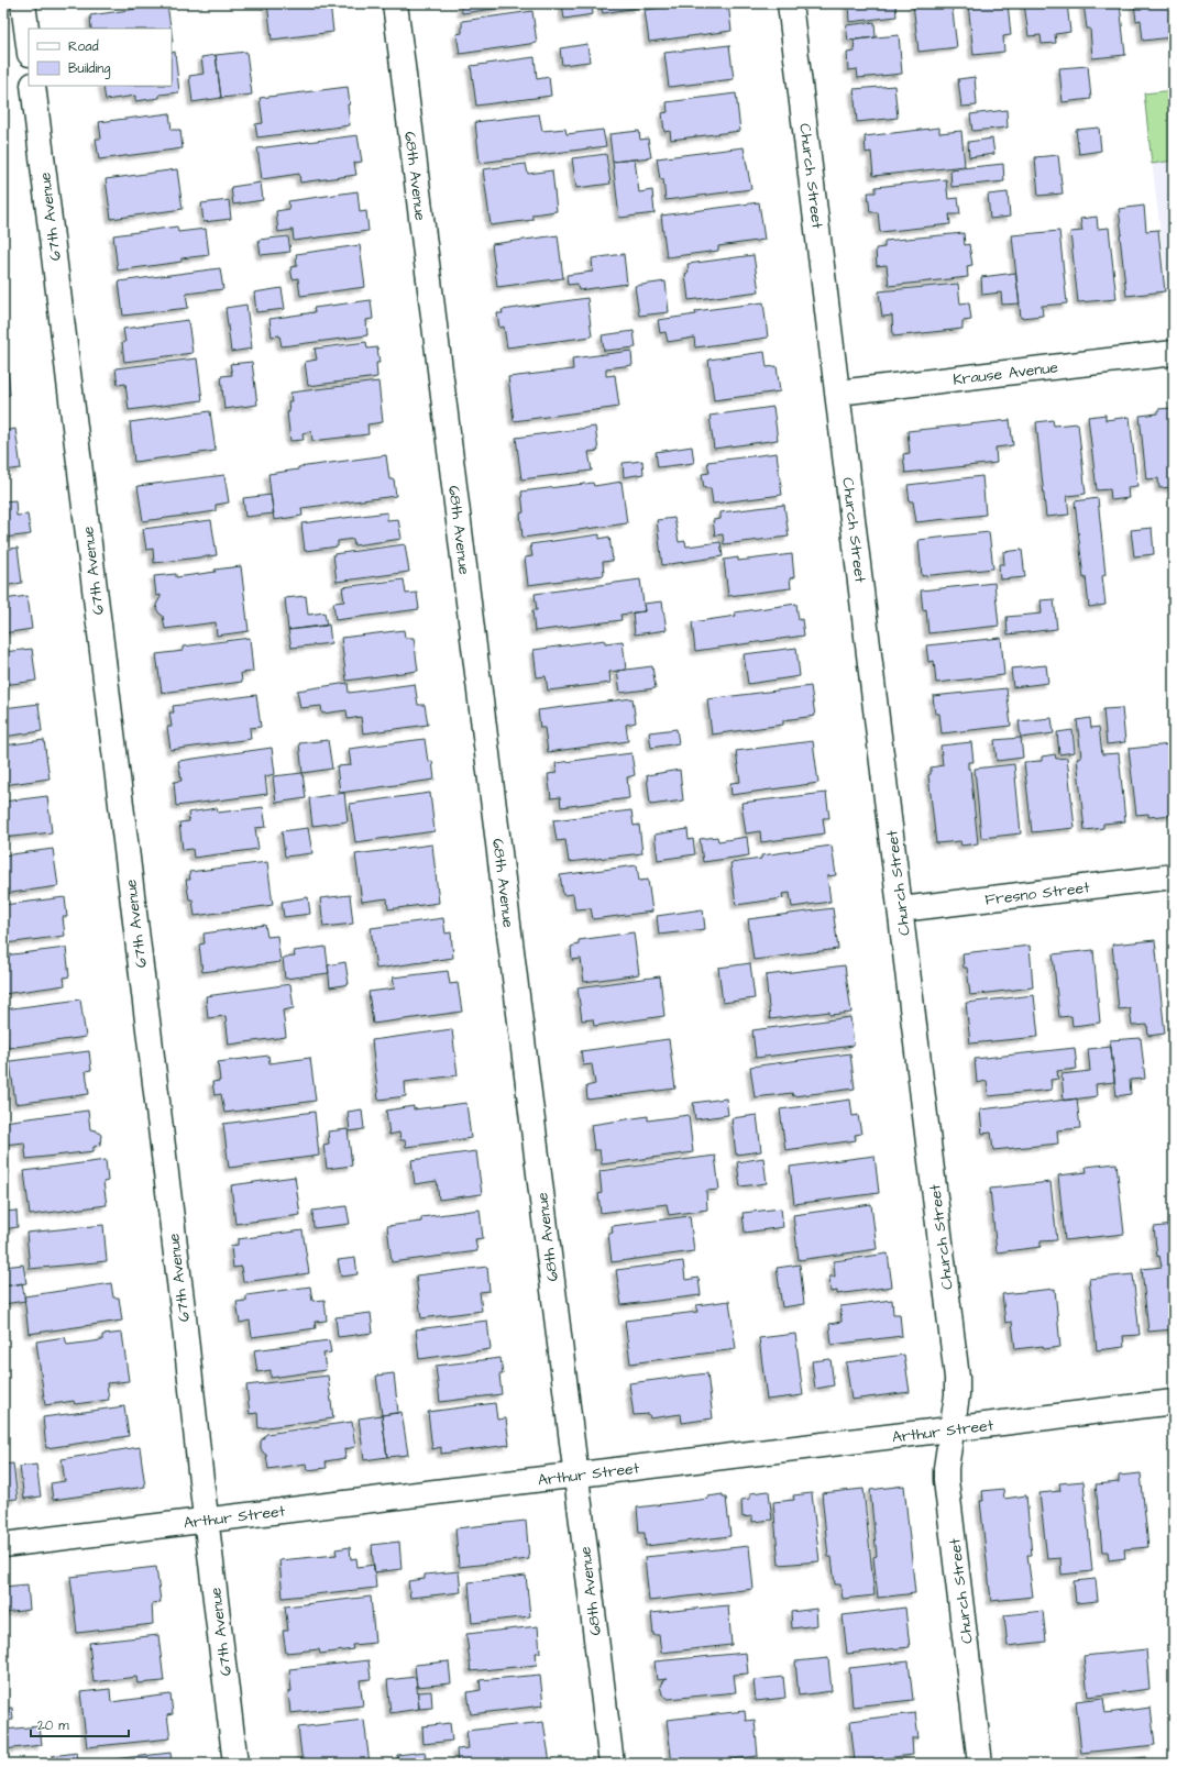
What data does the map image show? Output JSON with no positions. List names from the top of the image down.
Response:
{
  "streets": {
    "street": [
      "68th Avenue",
      "Church Street",
      "67th Avenue",
      "Krause Avenue",
      "Fresno Street",
      "Arthur Street"
    ]
  },
  "crossings": [
    ["68th Avenue", "Arthur Street"],
    ["Church Street", "Krause Avenue"],
    ["Church Street", "Fresno Street"],
    ["Church Street", "Arthur Street"],
    ["67th Avenue", "Arthur Street"]
  ],
  "legend": ["Road", "Building"],
  "scale_bar": "20 m"
}
